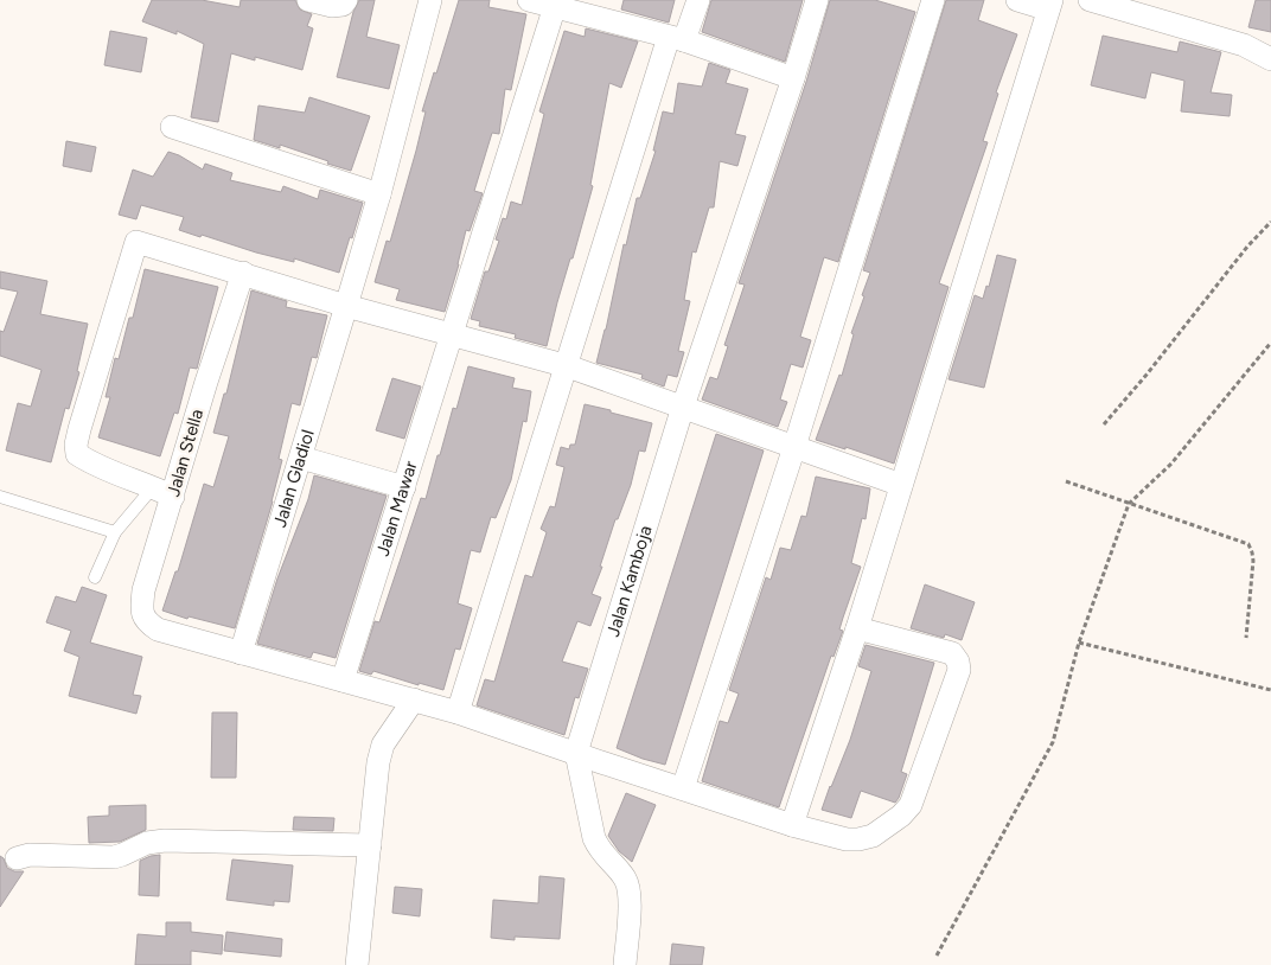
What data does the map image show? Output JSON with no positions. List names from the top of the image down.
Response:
{
  "streets": {
    "street": [
      "Jalan Stella",
      "Jalan Gladiol",
      "Jalan Mawar",
      "Jalan Kamboja"
    ]
  },
  "crossings": [
    ["Jalan Stella", "Jalan Gladiol"]
  ]
}
